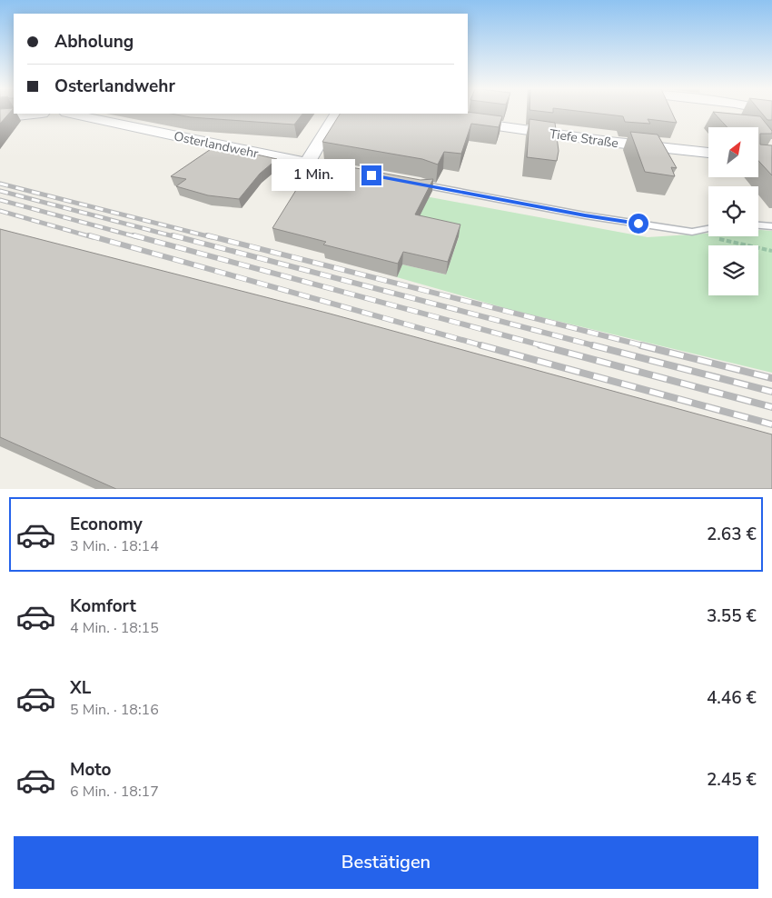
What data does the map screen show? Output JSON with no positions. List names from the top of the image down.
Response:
{
  "streets": {
    "street": ["Tiefe Straße", "Osterlandwehr"]
  },
  "north": "top right",
  "page": {
    "banner": ["Abholung", "Osterlandwehr"],
    "bubble": "1 Min.",
    "list": [
      {
        "name": "Economy",
        "note": "3 Min. · 18:14",
        "value": "2.63 €"
      },
      {
        "name": "Komfort",
        "note": "4 Min. · 18:15",
        "value": "3.55 €"
      },
      {
        "name": "XL",
        "note": "5 Min. · 18:16",
        "value": "4.46 €"
      },
      {
        "name": "Moto",
        "note": "6 Min. · 18:17",
        "value": "2.45 €"
      }
    ],
    "buttons": "Bestätigen"
  }
}
